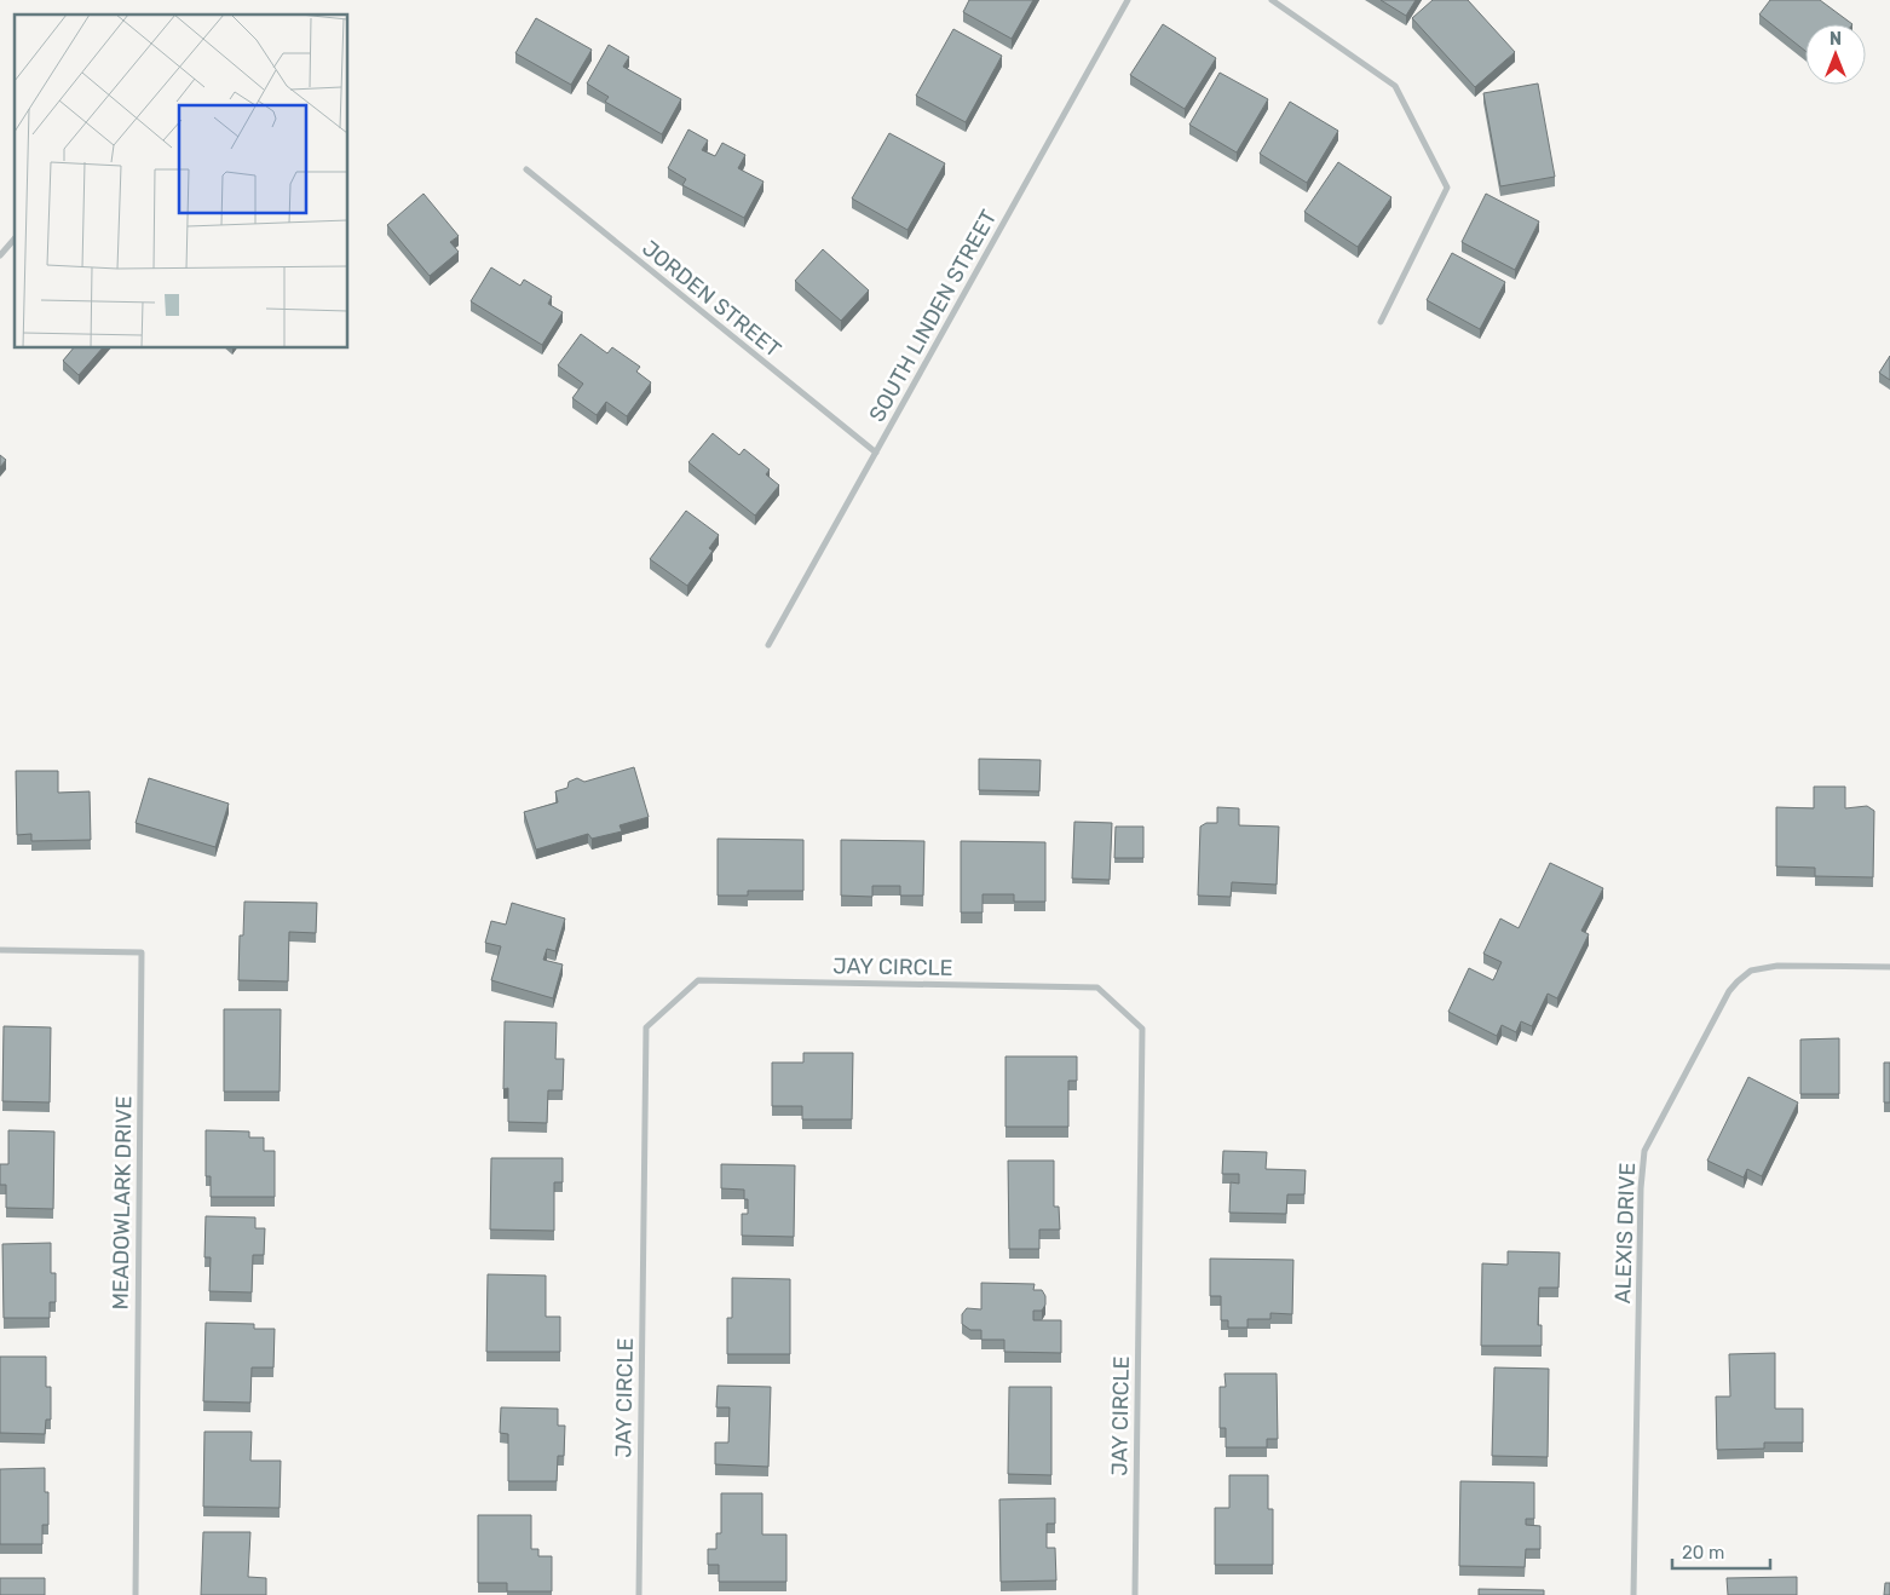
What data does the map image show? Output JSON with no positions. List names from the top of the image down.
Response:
{
  "streets": {
    "street": [
      "JORDEN STREET",
      "SOUTH LINDEN STREET",
      "JAY CIRCLE",
      "MEADOWLARK DRIVE",
      "ALEXIS DRIVE"
    ]
  },
  "crossings": [
    ["JORDEN STREET", "SOUTH LINDEN STREET"]
  ],
  "scale_bar": "20 m",
  "north": "top"
}
